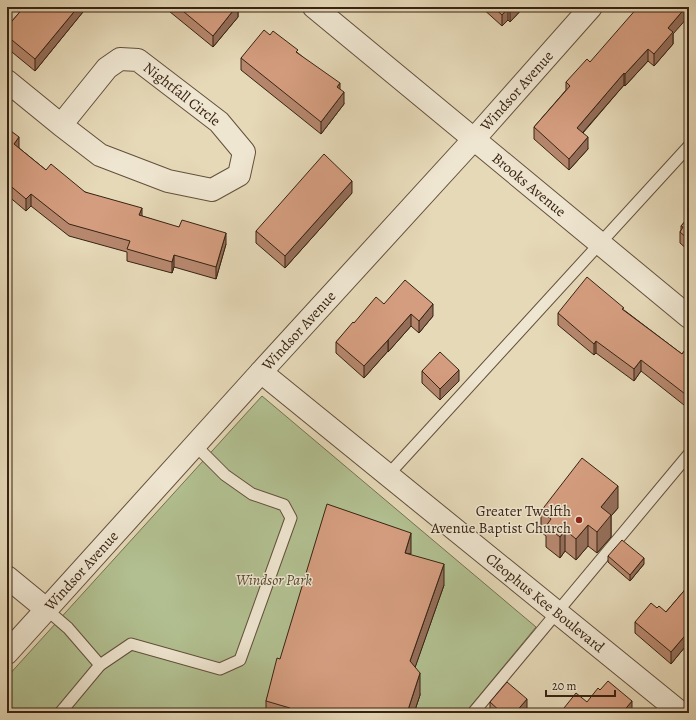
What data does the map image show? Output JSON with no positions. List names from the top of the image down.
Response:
{
  "streets": {
    "street": [
      "Windsor Avenue",
      "Nightfall Circle",
      "Brooks Avenue",
      "Cleophus Kee Boulevard"
    ]
  },
  "crossings": [
    ["Windsor Avenue", "Brooks Avenue"],
    ["Windsor Avenue", "Cleophus Kee Boulevard"]
  ],
  "parks": ["Windsor Park"],
  "places": ["Greater Twelfth Avenue Baptist Church"],
  "scale_bar": "20 m"
}
